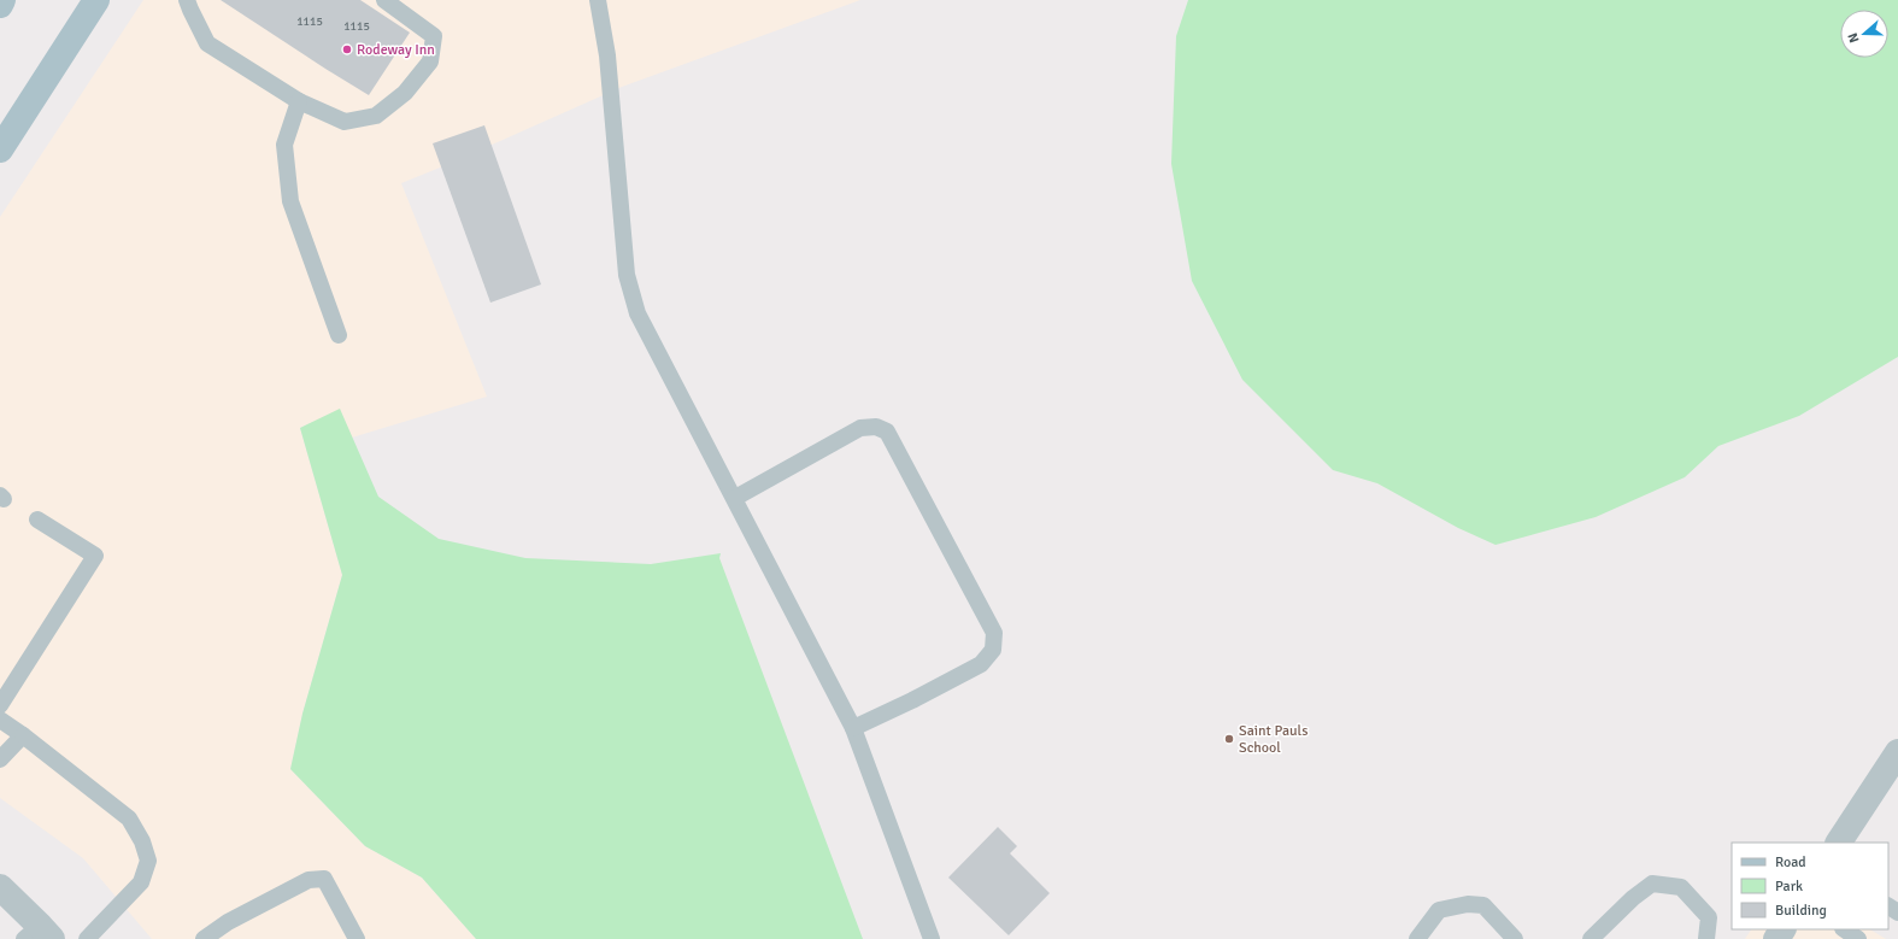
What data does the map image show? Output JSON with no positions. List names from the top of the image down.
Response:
{
  "places": ["Rodeway Inn", "Saint Pauls School"],
  "house_numbers": ["1115", "1115"],
  "legend": ["Road", "Park", "Building"],
  "north": "left"
}
